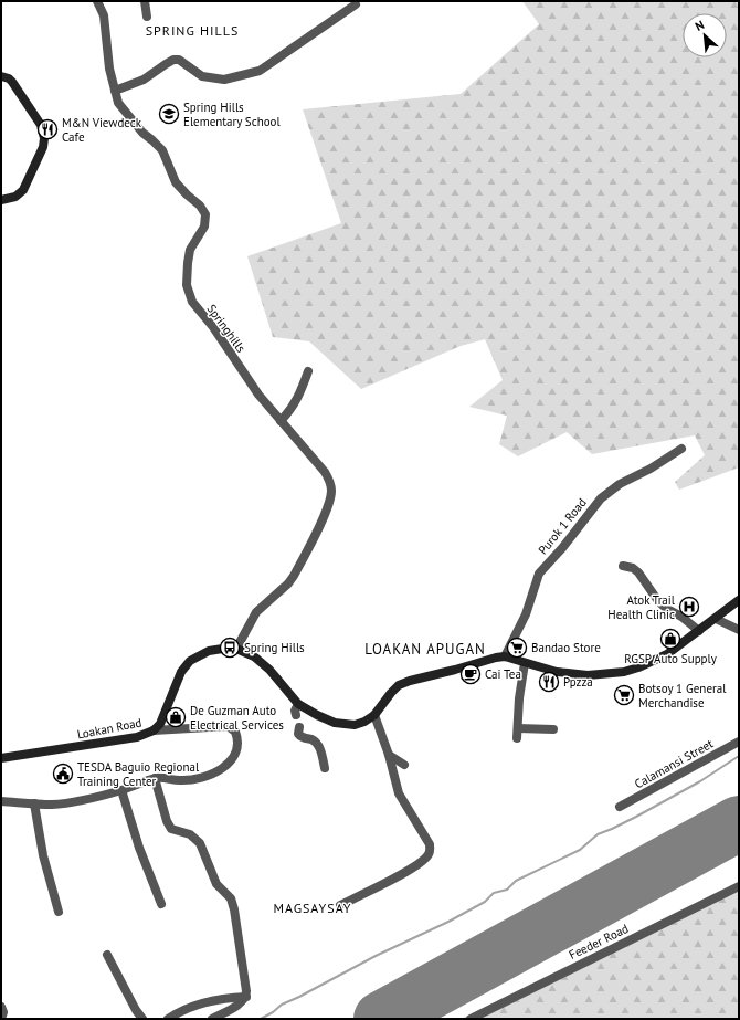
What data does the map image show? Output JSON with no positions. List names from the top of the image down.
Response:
{
  "streets": {
    "main road": ["Loakan Road"],
    "street": [
      "Springhills",
      "Purok 1 Road",
      "Calamansi Street",
      "Feeder Road"
    ]
  },
  "crossings": [
    ["Springhills", "Loakan Road"],
    ["Purok 1 Road", "Loakan Road"]
  ],
  "districts": ["SPRING HILLS", "LOAKAN APUGAN", "MAGSAYSAY"],
  "places": {
    "school or university": ["Spring Hills Elementary School"],
    "restaurant": ["M&N Viewdeck Cafe", "Ppzza"],
    "hospital": ["Atok Trail Health Clinic"],
    "shop": ["RGSP Auto Supply", "De Guzman Auto Electrical Services"],
    "bus stop": ["Spring Hills"],
    "supermarket": ["Bandao Store", "Botsoy 1 General Merchandise"],
    "cafe": ["Cai Tea"],
    "public building": ["TESDA Baguio Regional Training Center"]
  },
  "north": "top left"
}
